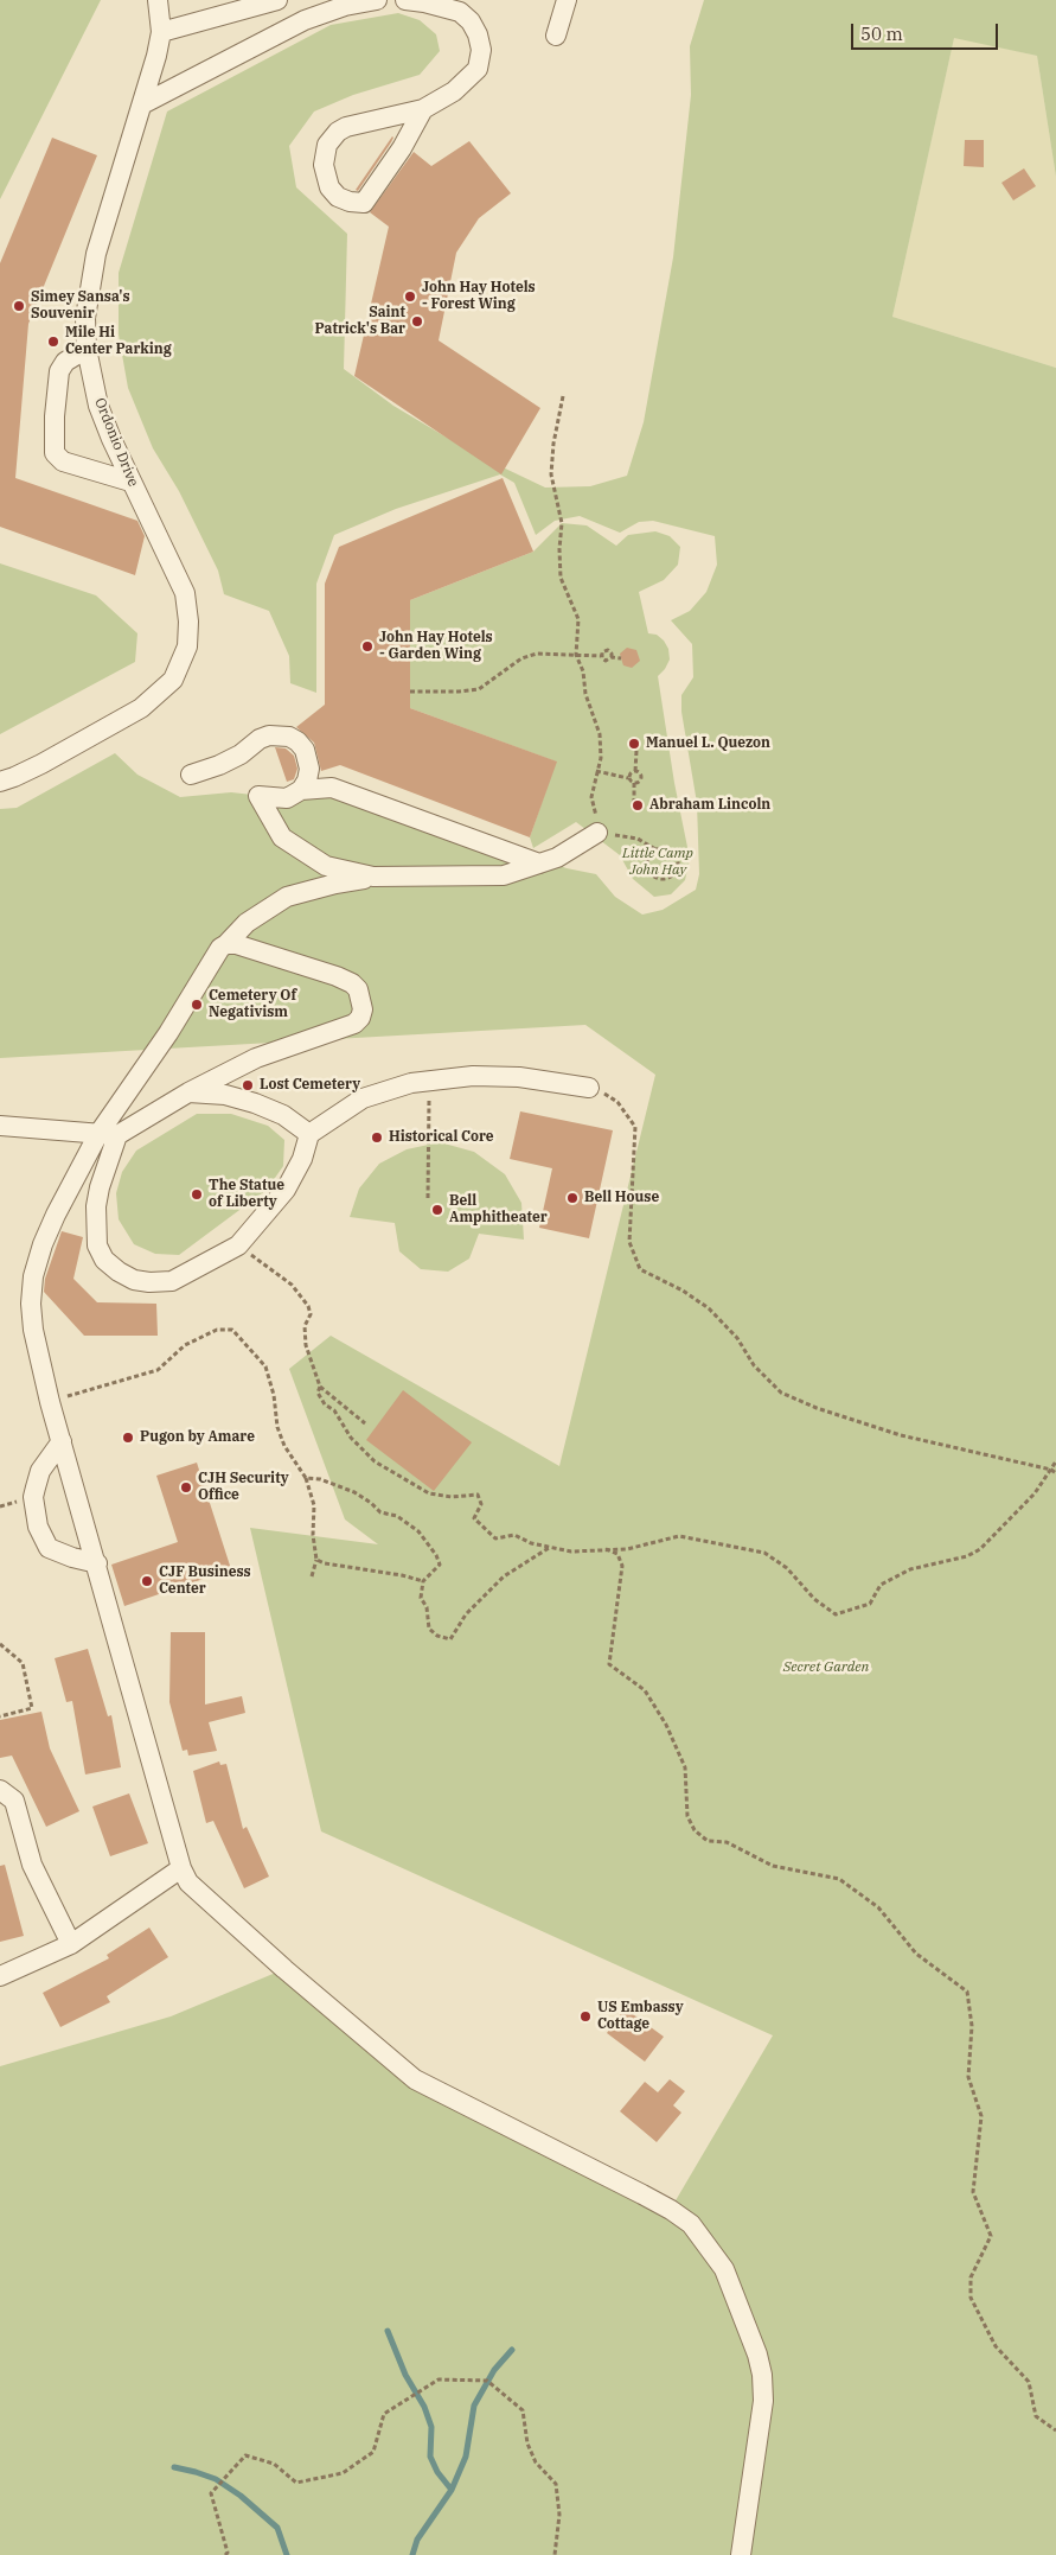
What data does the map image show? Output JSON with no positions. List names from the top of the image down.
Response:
{
  "streets": {
    "street": ["Ordonio Drive"]
  },
  "parks": ["Little Camp John Hay", "Secret Garden"],
  "places": [
    "John Hay Hotels - Forest Wing",
    "Simey Sansa's Souvenir",
    "Saint Patrick's Bar",
    "Mile Hi Center Parking",
    "John Hay Hotels - Garden Wing",
    "Manuel L. Quezon",
    "Abraham Lincoln",
    "Cemetery Of Negativism",
    "Lost Cemetery",
    "Historical Core",
    "The Statue of Liberty",
    "Bell House",
    "Bell Amphitheater",
    "Pugon by Amare",
    "CJH Security Office",
    "CJF Business Center",
    "US Embassy Cottage"
  ],
  "scale_bar": "50 m"
}
